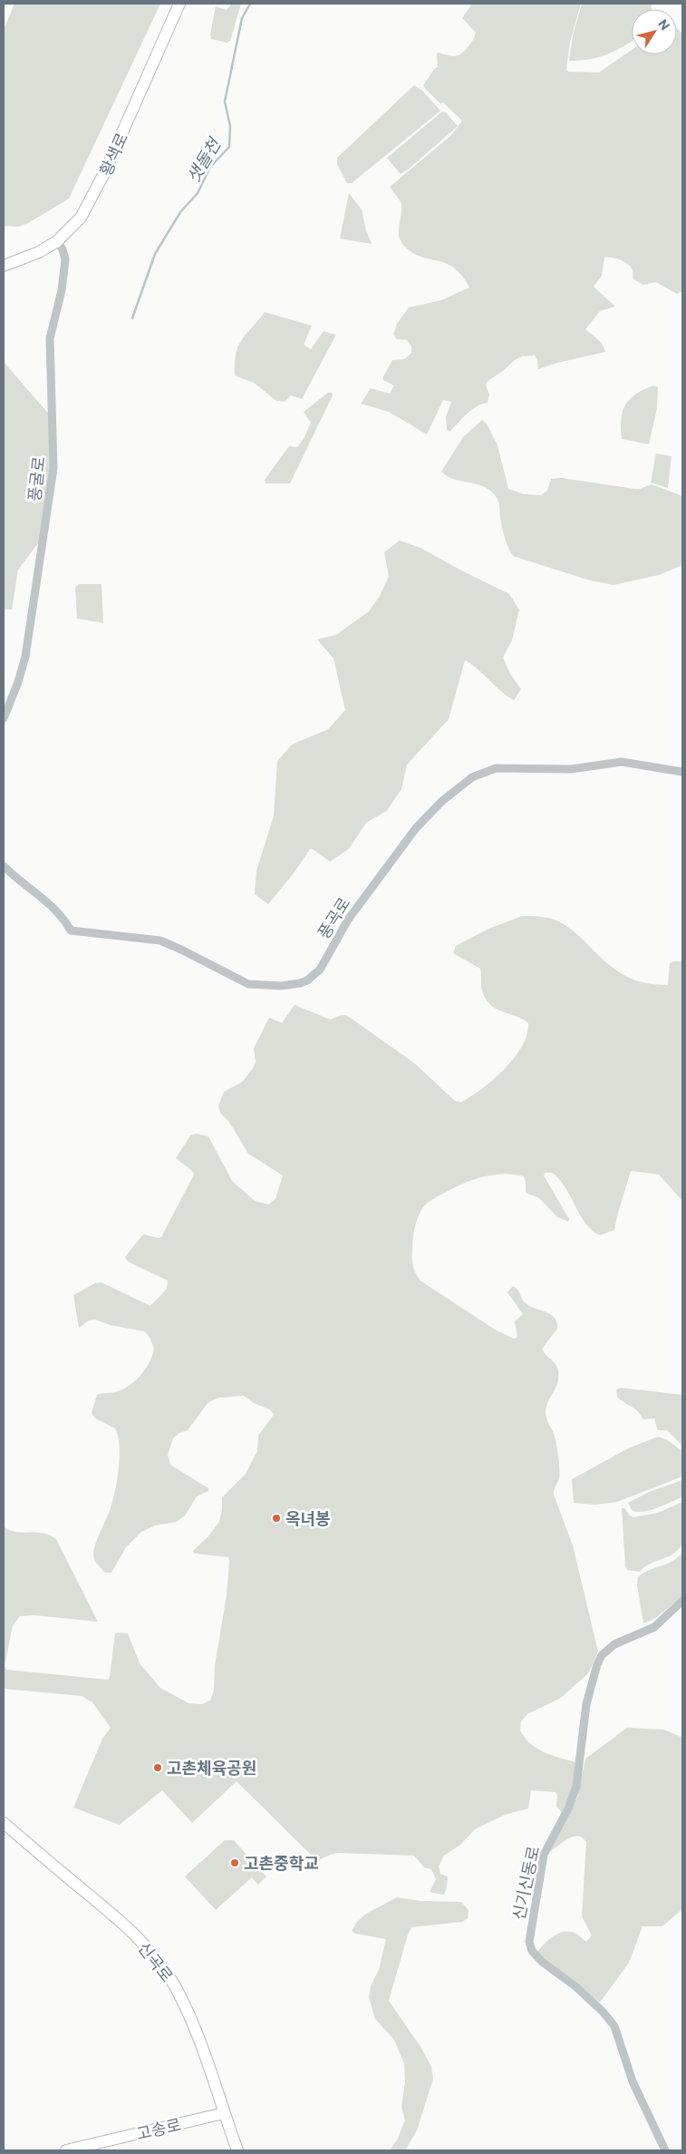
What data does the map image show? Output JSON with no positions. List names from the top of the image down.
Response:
{
  "streets": {
    "street": [
      "황색로",
      "풍굴로",
      "풍곡로",
      "신기신동로",
      "신곡로",
      "고송로"
    ]
  },
  "crossings": [
    ["황색로", "풍굴로"],
    ["신곡로", "고송로"]
  ],
  "water": ["샛돌천"],
  "places": ["옥녀봉", "고촌체육공원", "고촌중학교"],
  "north": "top right"
}
